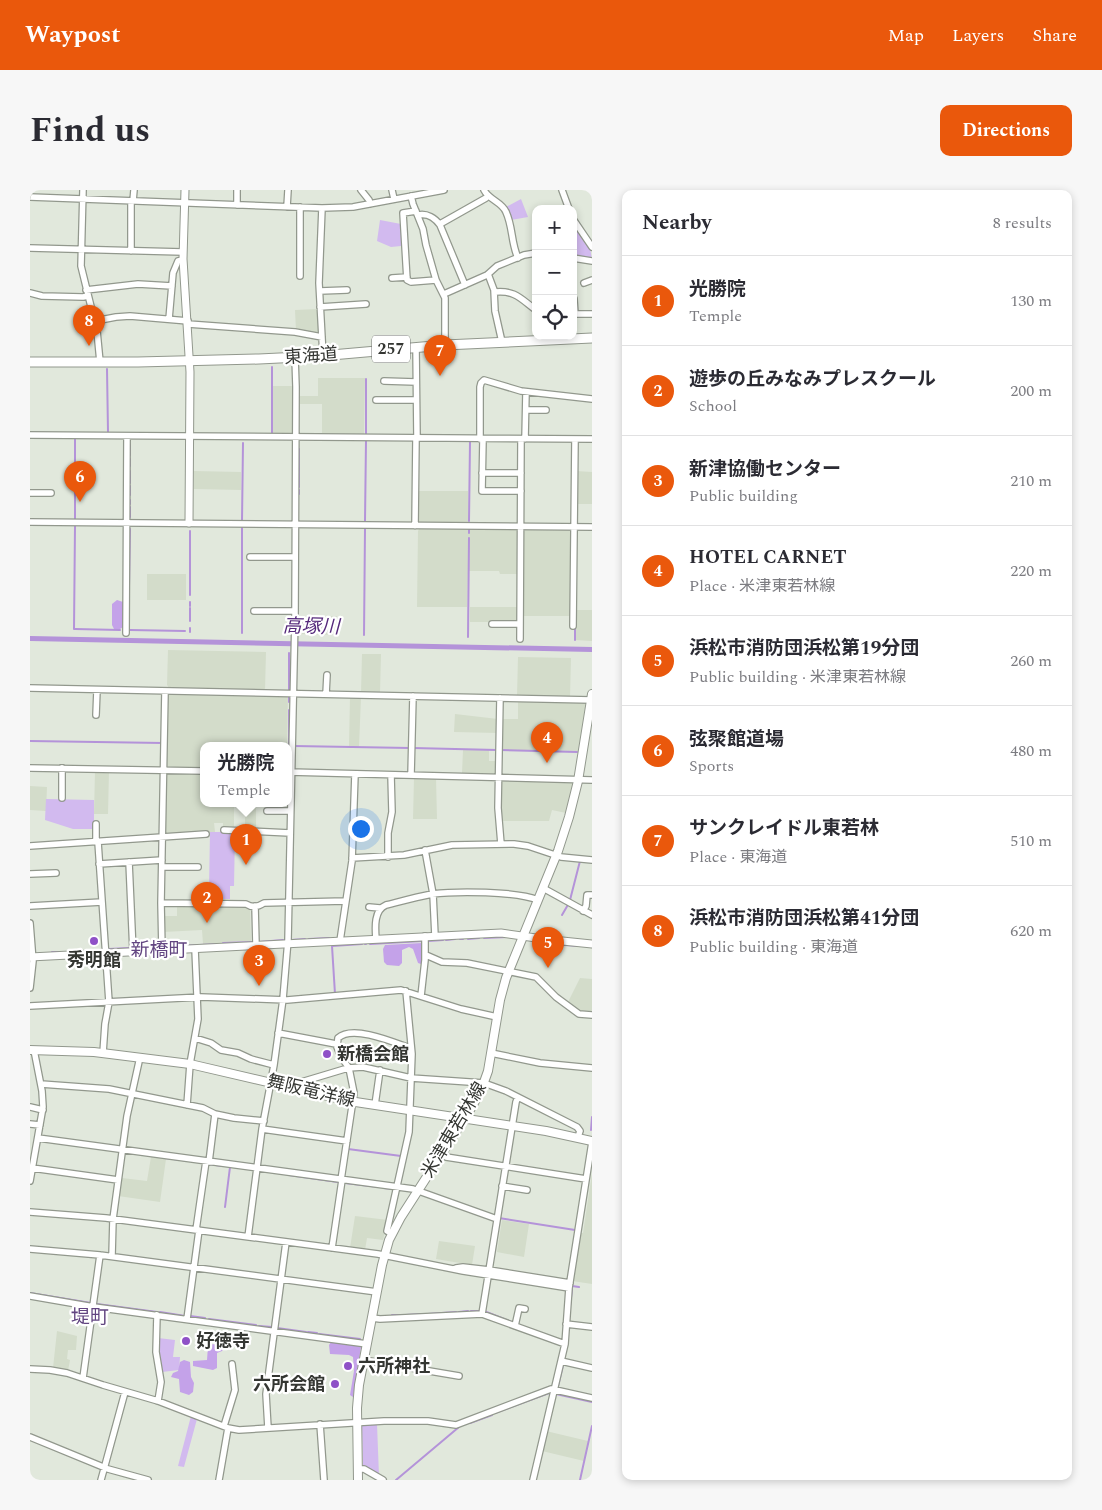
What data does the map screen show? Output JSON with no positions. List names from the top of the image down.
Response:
{
  "streets": {
    "highway": ["257", "東海道"],
    "main road": ["舞阪竜洋線", "米津東若林線"]
  },
  "crossings": [
    ["舞阪竜洋線", "米津東若林線"]
  ],
  "districts": ["新橋町", "堤町"],
  "water": ["高塚川"],
  "places": [
    "秀明館",
    "新橋会館",
    "好徳寺",
    "六所神社",
    "六所会館"
  ],
  "page": {
    "header": "Waypost",
    "nav": ["Map", "Layers", "Share"],
    "title": "Find us",
    "buttons": "Directions",
    "heading": ["Nearby", "8 results"],
    "map_buttons": ["+", "−"],
    "list": [
      {
        "mark": "1",
        "name": "光勝院",
        "note": "Temple",
        "value": "130 m"
      },
      {
        "mark": "2",
        "name": "遊歩の丘みなみプレスクール",
        "note": "School",
        "value": "200 m"
      },
      {
        "mark": "3",
        "name": "新津協働センター",
        "note": "Public building",
        "value": "210 m"
      },
      {
        "mark": "4",
        "name": "HOTEL CARNET",
        "note": "Place · 米津東若林線",
        "value": "220 m"
      },
      {
        "mark": "5",
        "name": "浜松市消防団浜松第19分団",
        "note": "Public building · 米津東若林線",
        "value": "260 m"
      },
      {
        "mark": "6",
        "name": "弦聚館道場",
        "note": "Sports",
        "value": "480 m"
      },
      {
        "mark": "7",
        "name": "サンクレイドル東若林",
        "note": "Place · 東海道",
        "value": "510 m"
      },
      {
        "mark": "8",
        "name": "浜松市消防団浜松第41分団",
        "note": "Public building · 東海道",
        "value": "620 m"
      }
    ],
    "pins": [
      "8",
      "7",
      "6",
      "4",
      "1",
      "2",
      "5",
      "3"
    ],
    "popup": ["光勝院", "Temple"]
  }
}
